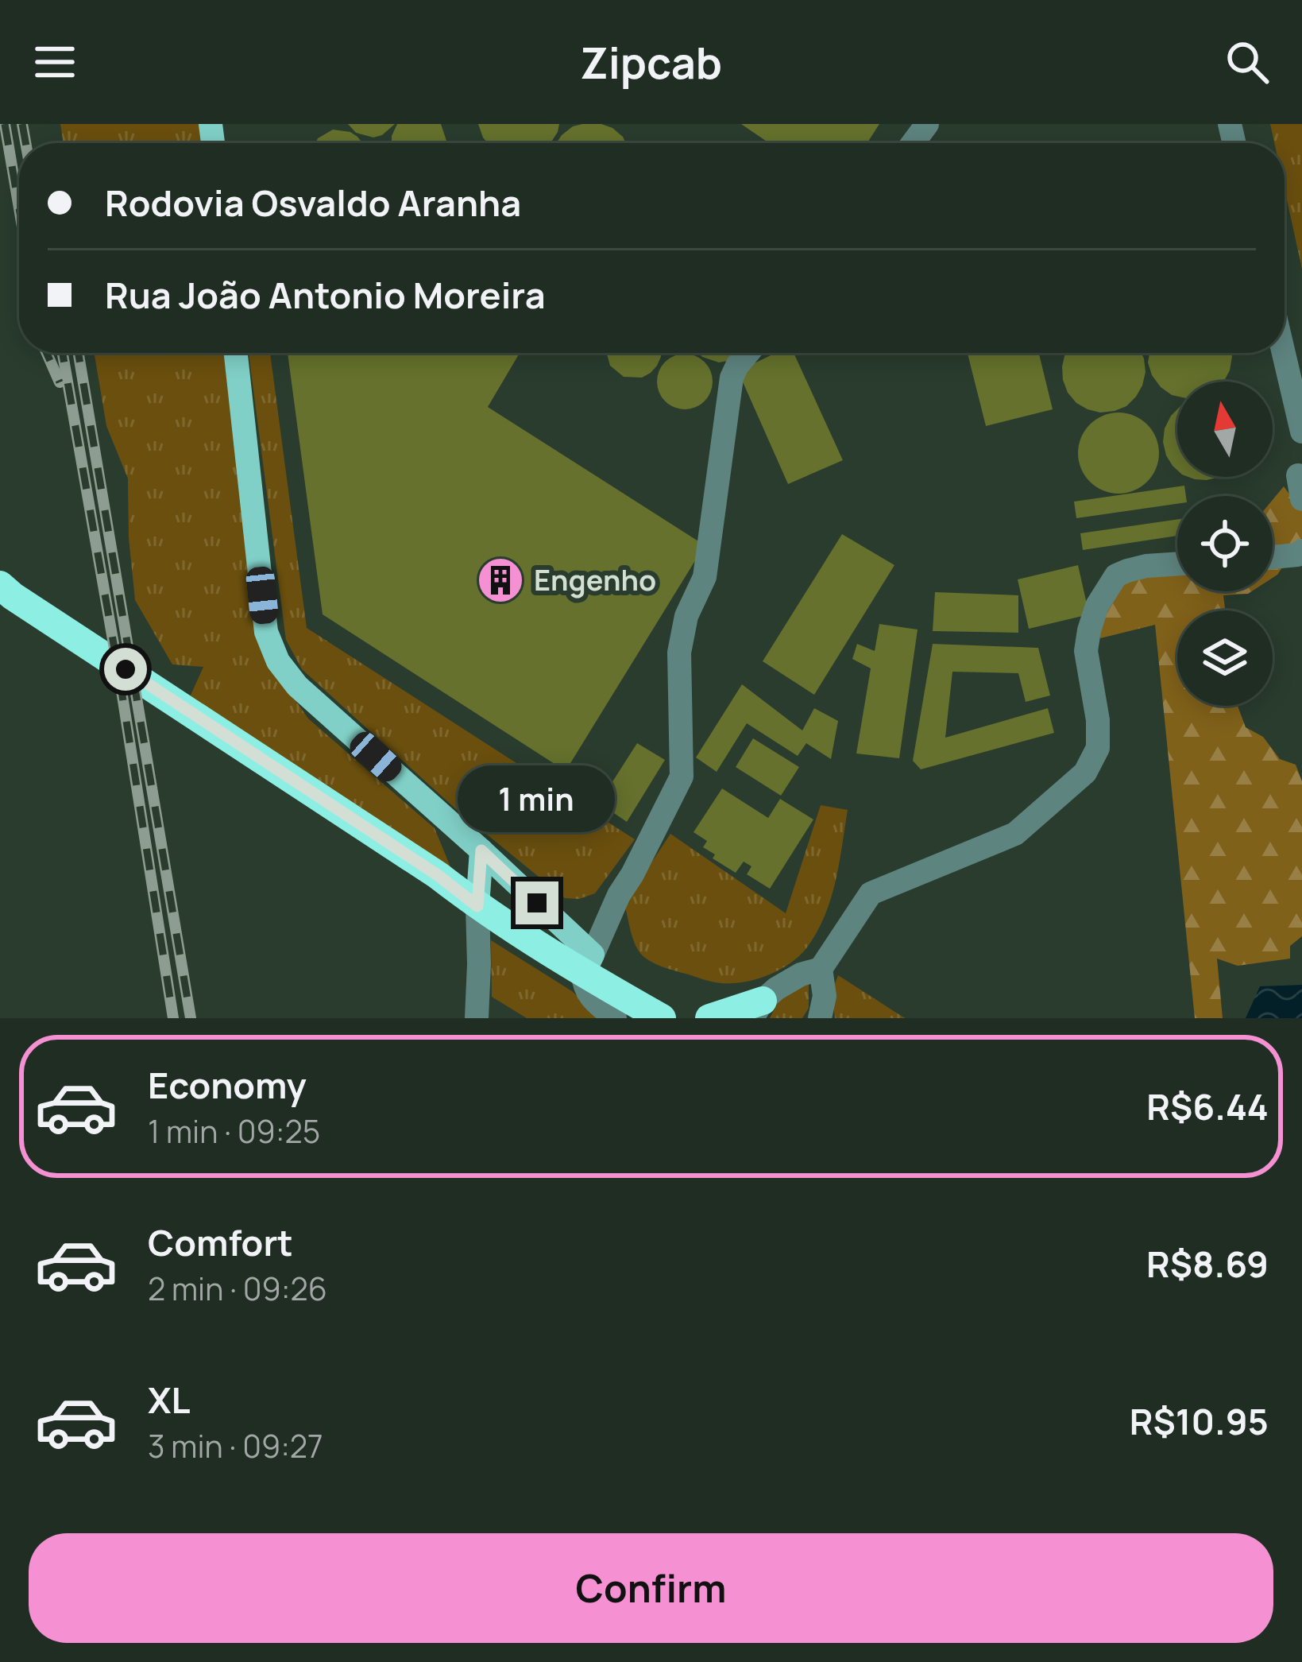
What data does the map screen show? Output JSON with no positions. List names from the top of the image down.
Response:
{
  "places": {
    "building": ["Engenho"]
  },
  "north": "top",
  "page": {
    "header": "Zipcab",
    "banner": ["Rodovia Osvaldo Aranha", "Rua João Antonio Moreira"],
    "bubble": "1 min",
    "list": [
      {
        "name": "Economy",
        "note": "1 min · 09:25",
        "value": "R$6.44"
      },
      {
        "name": "Comfort",
        "note": "2 min · 09:26",
        "value": "R$8.69"
      },
      {
        "name": "XL",
        "note": "3 min · 09:27",
        "value": "R$10.95"
      }
    ],
    "buttons": "Confirm"
  }
}
